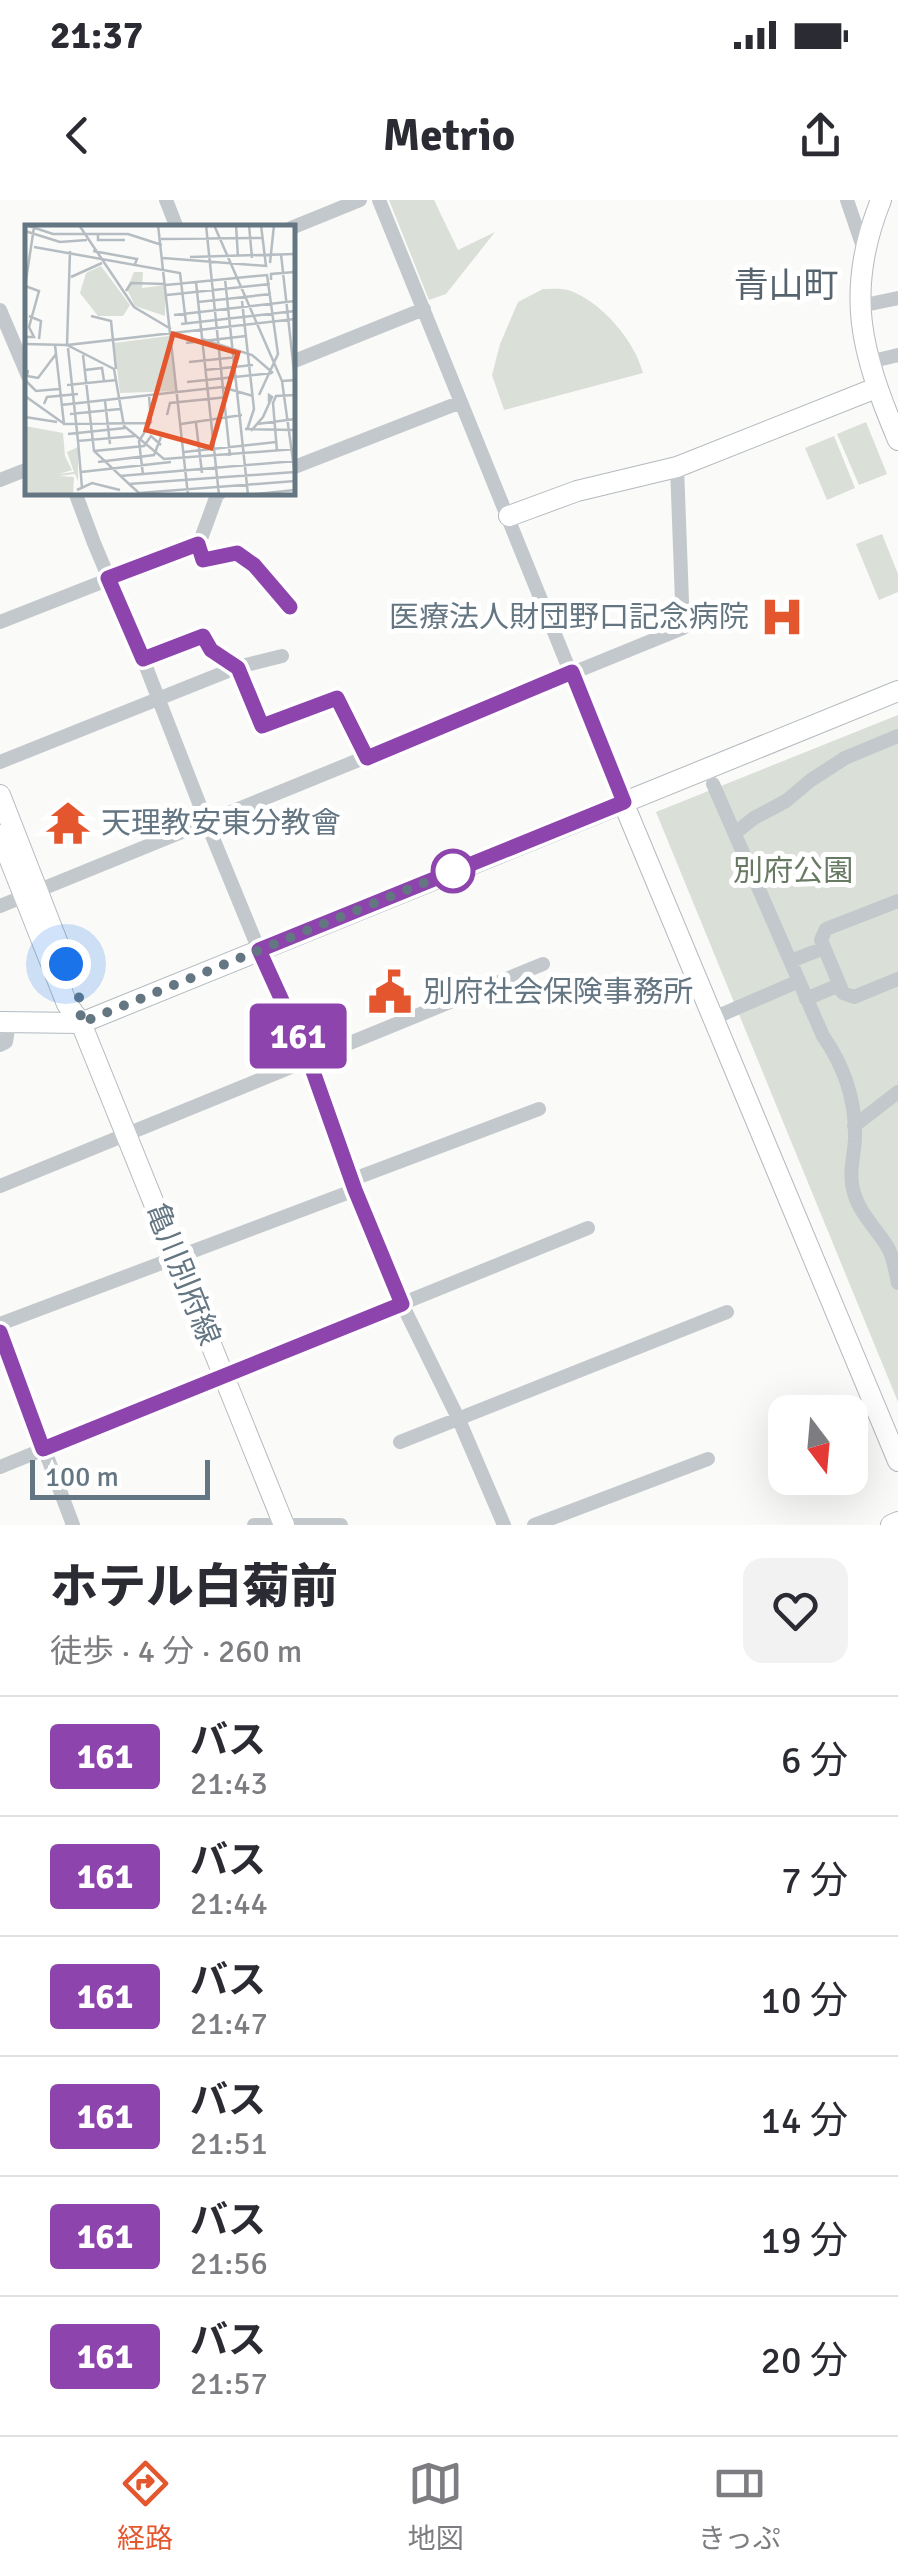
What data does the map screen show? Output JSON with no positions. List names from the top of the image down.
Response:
{
  "streets": {
    "street": ["亀川別府線"]
  },
  "districts": ["青山町"],
  "parks": ["別府公園"],
  "places": {
    "hospital": ["医療法人財団野口記念病院"],
    "temple": ["天理教安東分教會"],
    "public building": ["別府社会保険事務所"]
  },
  "lines": ["bus line 161"],
  "scale_bar": "100 m",
  "north": "bottom",
  "page": {
    "status": "21:37",
    "header": "Metrio",
    "on_map": "161",
    "scale": "100 m",
    "heading": ["ホテル白菊前", "徒歩 · 4 分 · 260 m"],
    "list": [
      {
        "mark": "161",
        "name": "バス",
        "note": "21:43",
        "value": "6 分"
      },
      {
        "mark": "161",
        "name": "バス",
        "note": "21:44",
        "value": "7 分"
      },
      {
        "mark": "161",
        "name": "バス",
        "note": "21:47",
        "value": "10 分"
      },
      {
        "mark": "161",
        "name": "バス",
        "note": "21:51",
        "value": "14 分"
      },
      {
        "mark": "161",
        "name": "バス",
        "note": "21:56",
        "value": "19 分"
      },
      {
        "mark": "161",
        "name": "バス",
        "note": "21:57",
        "value": "20 分"
      }
    ],
    "tabs": ["経路", "地図", "きっぷ"]
  }
}
